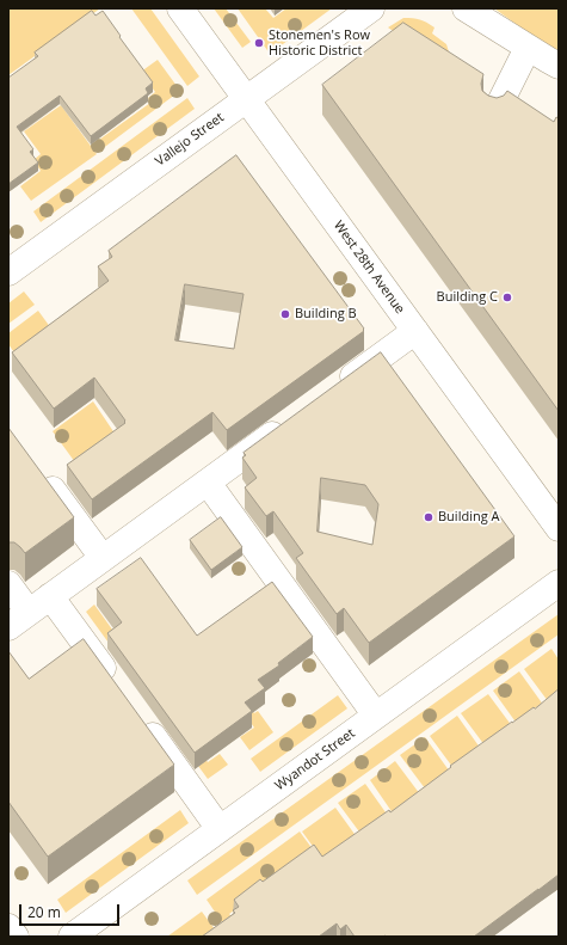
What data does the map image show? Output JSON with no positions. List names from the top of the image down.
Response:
{
  "streets": {
    "street": ["Vallejo Street", "West 28th Avenue", "Wyandot Street"]
  },
  "crossings": [
    ["Vallejo Street", "West 28th Avenue"]
  ],
  "places": [
    "Stonemen's Row Historic District",
    "Building C",
    "Building B",
    "Building A"
  ],
  "scale_bar": "20 m"
}
